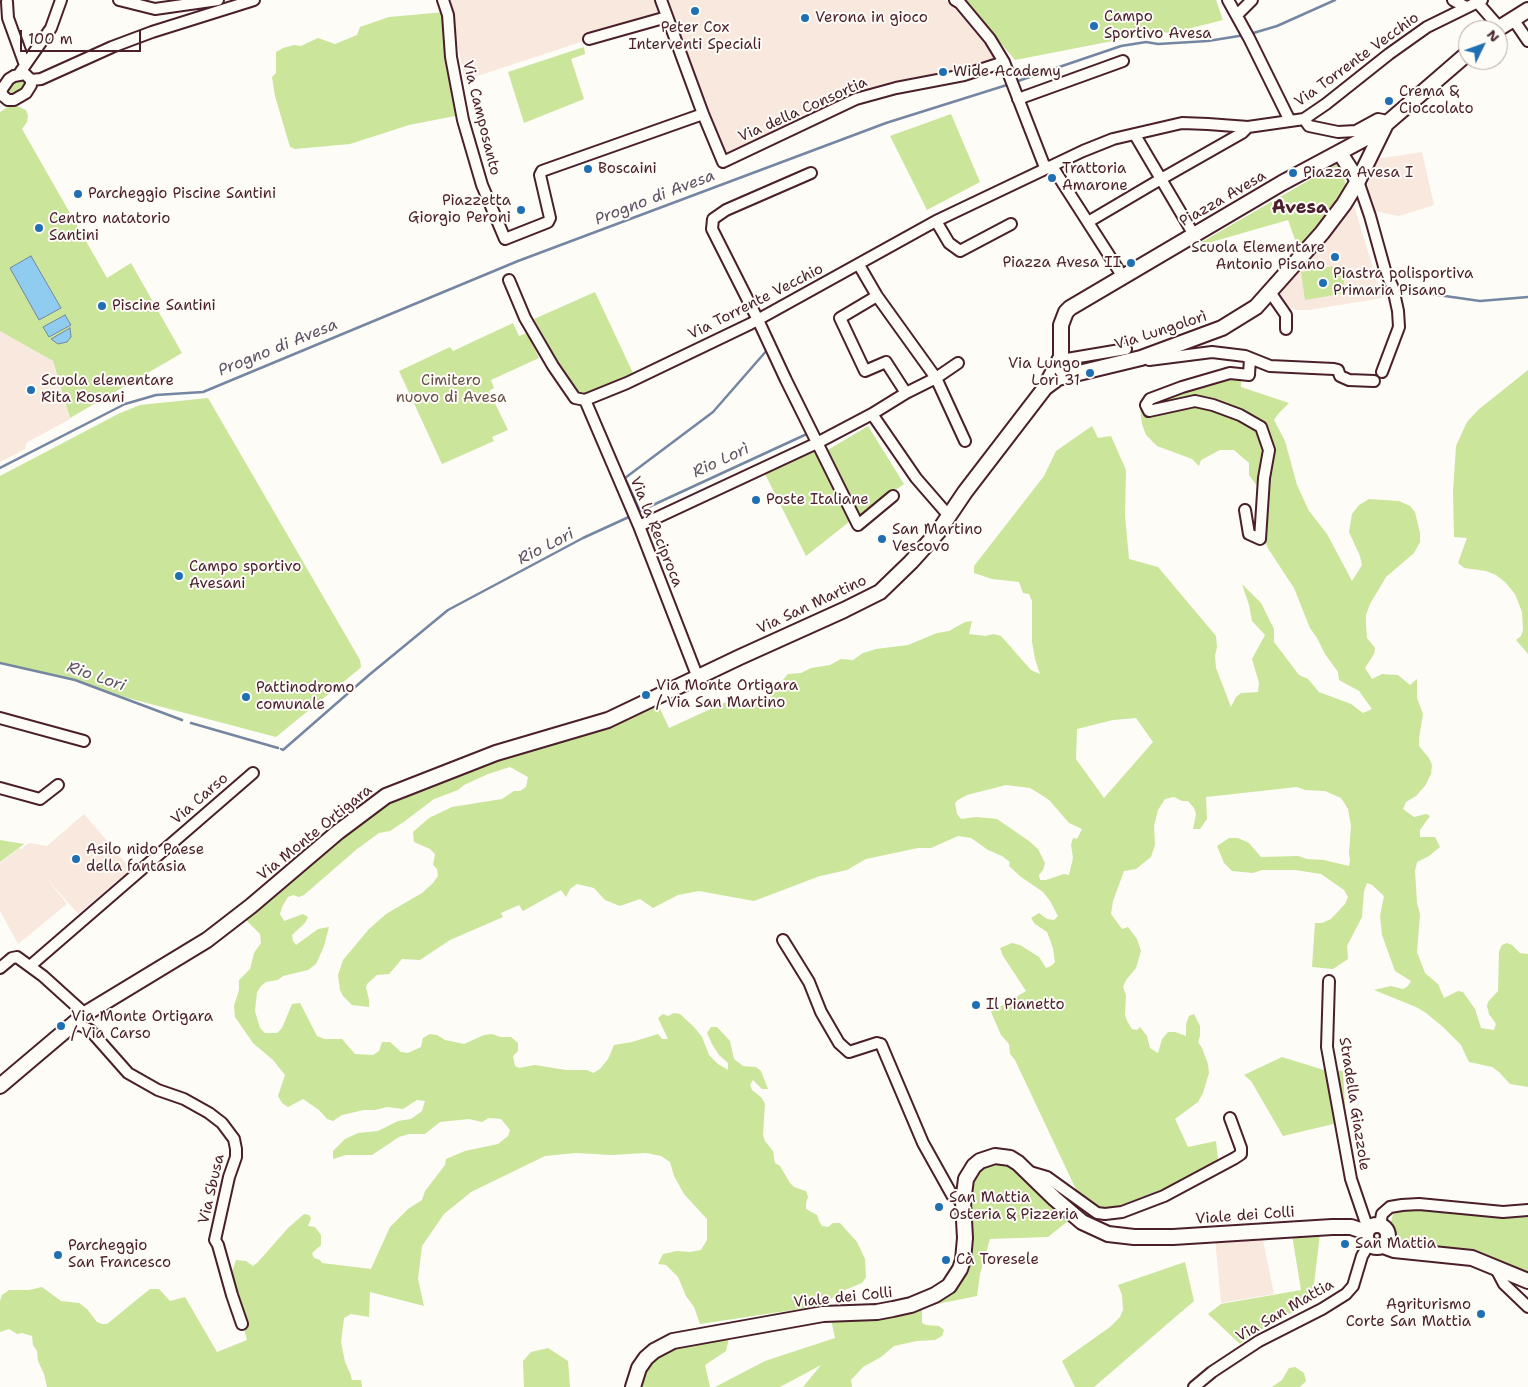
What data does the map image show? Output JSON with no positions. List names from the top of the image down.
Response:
{
  "streets": {
    "street": [
      "Via Torrente Vecchio",
      "Via della Consortia",
      "Via Camposanto",
      "Piazza Avesa",
      "Via Lungolorì",
      "Via la Reciproca",
      "Via San Martino",
      "Via Carso",
      "Via Monte Ortigara",
      "Stradella Giazzole",
      "Via Sbusa",
      "Viale dei Colli",
      "Via San Mattia"
    ]
  },
  "crossings": [
    ["Via Torrente Vecchio", "Via la Reciproca"],
    ["Via della Consortia", "Via Camposanto"],
    ["Piazza Avesa", "Via Lungolorì"],
    ["Piazza Avesa", "Via San Martino"],
    ["Via Lungolorì", "Via San Martino"],
    ["Via la Reciproca", "Via San Martino"],
    ["Via la Reciproca", "Via Monte Ortigara"],
    ["Via San Martino", "Via Monte Ortigara"],
    ["Via Monte Ortigara", "Via Sbusa"],
    ["Stradella Giazzole", "Viale dei Colli"],
    ["Stradella Giazzole", "Via San Mattia"],
    ["Viale dei Colli", "Via San Mattia"]
  ],
  "districts": ["Avesa"],
  "water": ["Progno di Avesa", "Rio Lorì", "Rio Lori"],
  "parks": ["Cimitero nuovo di Avesa"],
  "places": [
    "Peter Cox Interventi Speciali",
    "Verona in gioco",
    "Campo Sportivo Avesa",
    "Wide Academy",
    "Crema & Cioccolato",
    "Boscaini",
    "Piazza Avesa I",
    "Trattoria Amarone",
    "Parcheggio Piscine Santini",
    "Piazzetta Giorgio Peroni",
    "Centro natatorio Santini",
    "Scuola Elementare Antonio Pisano",
    "Piazza Avesa II",
    "Piastra polisportiva Primaria Pisano",
    "Piscine Santini",
    "Via Lungo Lorì 31",
    "Scuola elementare Rita Rosani",
    "Poste Italiane",
    "San Martino Vescovo",
    "Campo sportivo Avesani",
    "Via Monte Ortigara / Via San Martino",
    "Pattinodromo comunale",
    "Asilo nido Paese della fantasia",
    "Il Pianetto",
    "Via Monte Ortigara / Via Carso",
    "San Mattia Osteria & Pizzeria",
    "San Mattia",
    "Parcheggio San Francesco",
    "Cà Toresele",
    "Agriturismo Corte San Mattia"
  ],
  "scale_bar": "100 m",
  "north": "top right"
}
